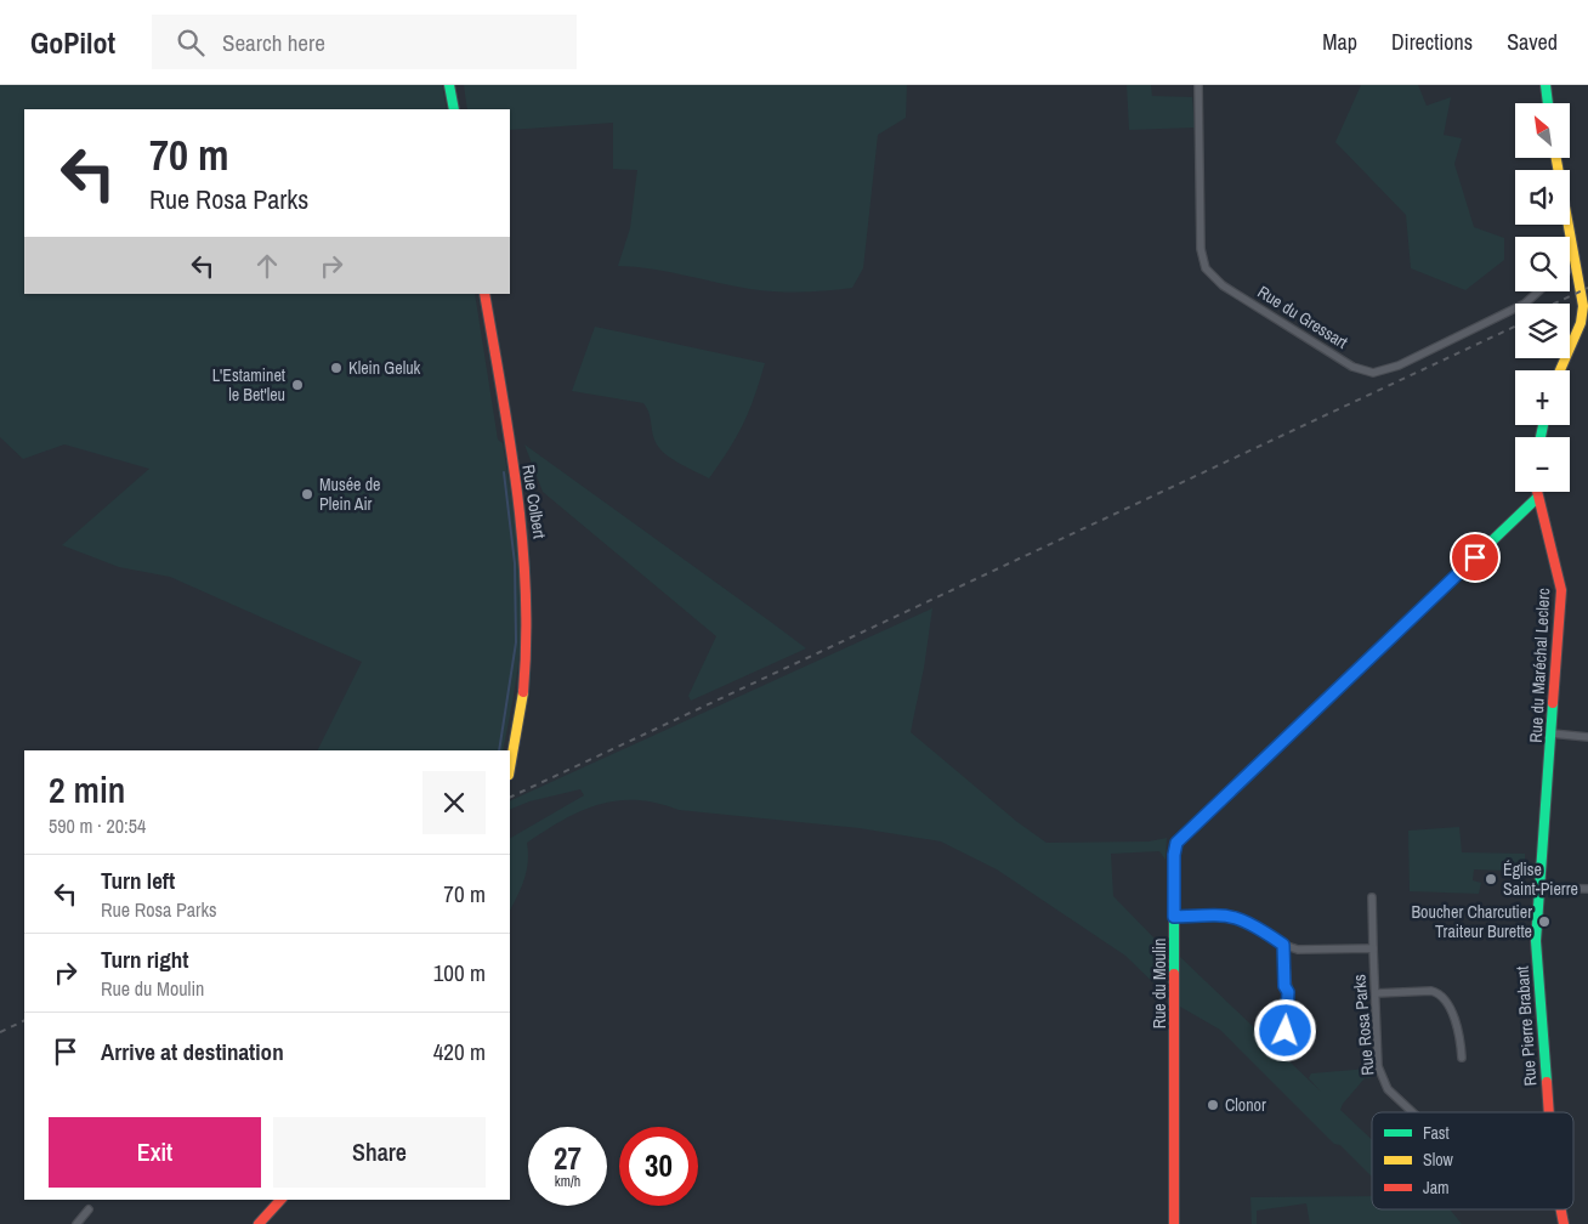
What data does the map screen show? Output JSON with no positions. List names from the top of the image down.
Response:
{
  "streets": {
    "street": [
      "Rue du Gressart",
      "Rue Colbert",
      "Rue du Maréchal Leclerc",
      "Rue du Moulin",
      "Rue Rosa Parks",
      "Rue Pierre Brabant"
    ]
  },
  "crossings": [
    ["Rue du Maréchal Leclerc", "Rue du Moulin"],
    ["Rue du Maréchal Leclerc", "Rue Pierre Brabant"]
  ],
  "places": [
    "Klein Geluk",
    "L'Estaminet le Bet'leu",
    "Musée de Plein Air",
    "Église Saint-Pierre",
    "Boucher Charcutier Traiteur Burette",
    "Clonor"
  ],
  "legend": ["Fast", "Slow", "Jam"],
  "north": "top left",
  "page": {
    "header": "GoPilot",
    "search": "Search here",
    "nav": ["Map", "Directions", "Saved"],
    "map_buttons": ["+", "−"],
    "turn": ["70 m", "Rue Rosa Parks"],
    "heading": ["2 min", "590 m · 20:54"],
    "list": [
      {
        "name": "Turn left",
        "note": "Rue Rosa Parks",
        "value": "70 m"
      },
      {
        "name": "Turn right",
        "note": "Rue du Moulin",
        "value": "100 m"
      },
      {
        "name": "Arrive at destination",
        "value": "420 m"
      }
    ],
    "buttons": ["Exit", "Share"],
    "speed": "27 km/h",
    "limit": "30"
  }
}
